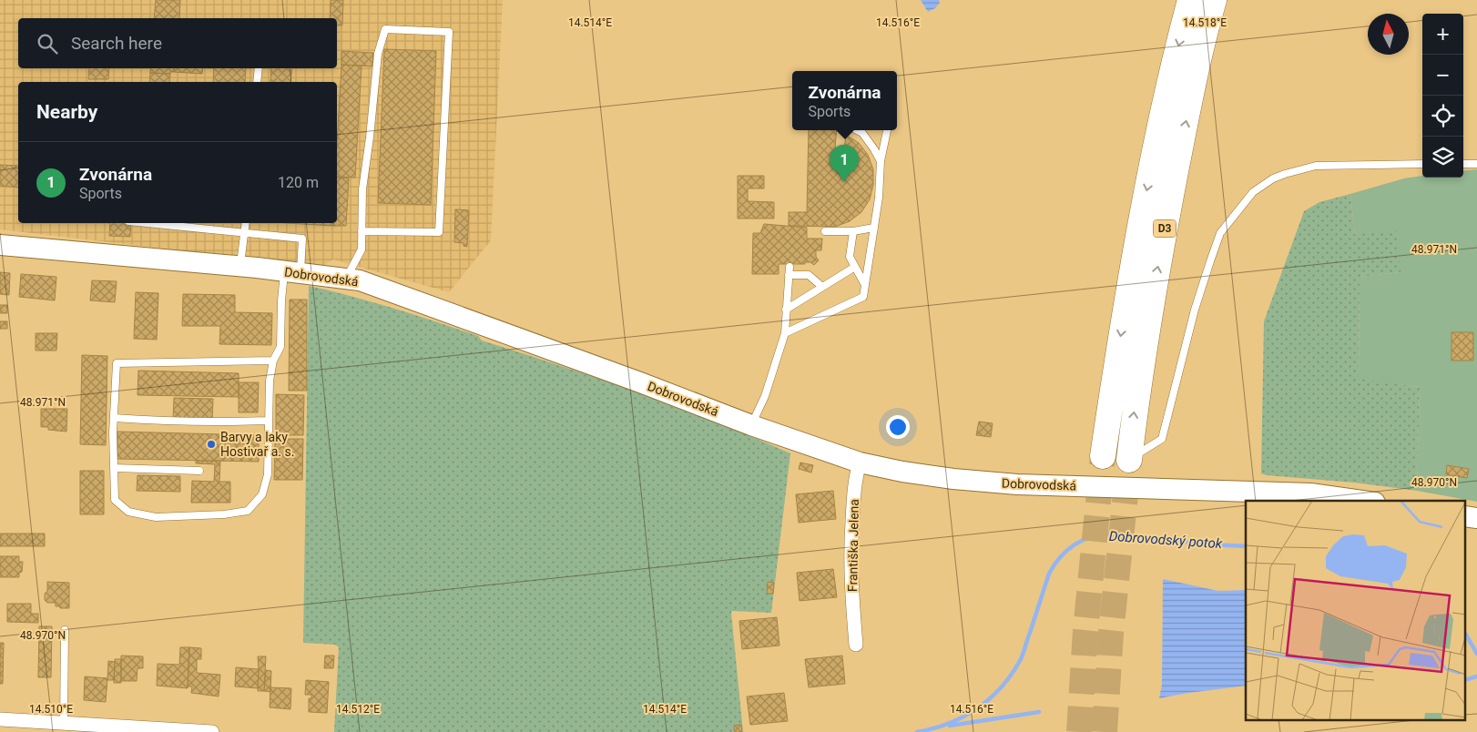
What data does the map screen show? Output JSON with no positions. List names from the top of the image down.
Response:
{
  "streets": {
    "highway": ["D3"],
    "street": ["Dobrovodská", "Františka Jelena"]
  },
  "crossings": [
    ["Dobrovodská", "Františka Jelena"]
  ],
  "water": ["Dobrovodský potok"],
  "places": ["Barvy a laky Hostivař a. s."],
  "north": "top",
  "page": {
    "map_buttons": ["+", "−"],
    "search": "Search here",
    "popup": ["Zvonárna", "Sports"],
    "heading": "Nearby",
    "list": [
      {
        "mark": "1",
        "name": "Zvonárna",
        "note": "Sports",
        "value": "120 m"
      }
    ],
    "pins": "1"
  },
  "coordinates": [
    "14.514°E",
    "14.516°E",
    "14.518°E",
    "48.971°N",
    "48.970°N",
    "14.510°E",
    "14.512°E"
  ]
}
